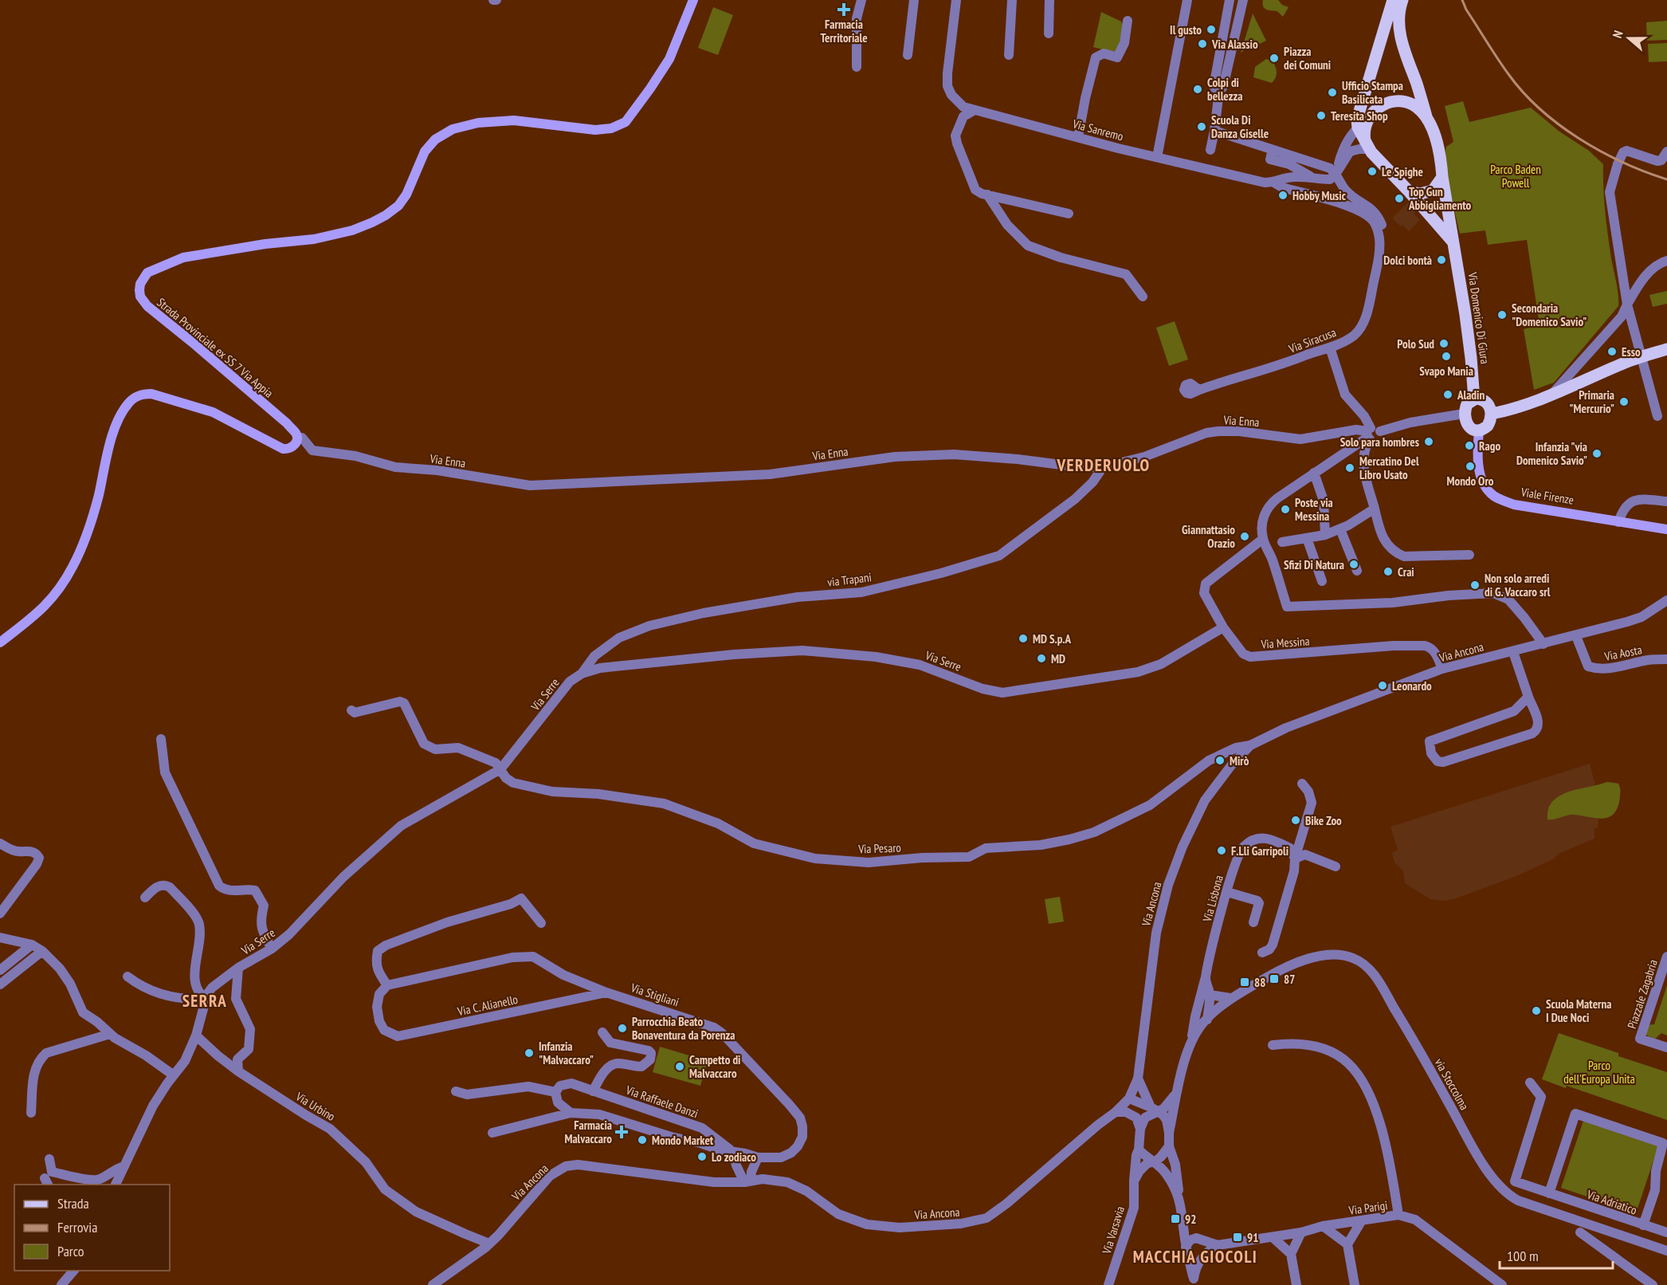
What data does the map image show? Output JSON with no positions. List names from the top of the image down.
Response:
{
  "streets": {
    "main road": ["Via Domenico Di Giura", "Strada Provinciale ex SS 7 Via Appia", "Viale Firenze"],
    "street": [
      "Via Sanremo",
      "Via Siracusa",
      "Via Enna",
      "via Trapani",
      "Via Messina",
      "Via Ancona",
      "Via Aosta",
      "Via Serre",
      "Via Pesaro",
      "Via Lisbona",
      "Piazzale Zagabria",
      "Via Stigliani",
      "Via C. Alianello",
      "via Stoccolma",
      "Via Raffaele Danzi",
      "Via Urbino",
      "Via Adriatico",
      "Via Parigi",
      "Via Varsavia"
    ]
  },
  "crossings": [
    ["Via Sanremo", "Via Domenico Di Giura"],
    ["Via Sanremo", "Via Siracusa"],
    ["Via Domenico Di Giura", "Via Siracusa"],
    ["Via Domenico Di Giura", "Viale Firenze"],
    ["Strada Provinciale ex SS 7 Via Appia", "Via Enna"],
    ["Via Enna", "via Trapani"],
    ["via Trapani", "Via Serre"],
    ["Via Messina", "Via Ancona"],
    ["Via Messina", "Via Serre"],
    ["Via Ancona", "Via Aosta"],
    ["Via Ancona", "Via Pesaro"],
    ["Via Ancona", "Via Urbino"],
    ["Via Serre", "Via Pesaro"],
    ["Via Serre", "Via Urbino"],
    ["Via Stigliani", "Via C. Alianello"],
    ["Via Stigliani", "Via Raffaele Danzi"]
  ],
  "districts": ["VERDERUOLO", "SERRA", "MACCHIA GIOCOLI"],
  "parks": ["Parco Baden Powell", "Parco dell'Europa Unita"],
  "places": {
    "health": ["Farmacia Territoriale", "Farmacia Malvaccaro"],
    "other": [
      "Il gusto",
      "Via Alassio",
      "Piazza dei Comuni",
      "Colpi di bellezza",
      "Ufficio Stampa Basilicata",
      "Teresita Shop",
      "Scuola Di Danza Giselle",
      "Le Spighe",
      "Hobby Music",
      "Top Gun Abbigliamento",
      "Dolci bontà",
      "Secondaria \"Domenico Savio\"",
      "Polo Sud",
      "Esso",
      "Svapo Mania",
      "Aladin",
      "Primaria \"Mercurio\"",
      "Solo para hombres",
      "Rago",
      "Infanzia \"via Domenico Savio\"",
      "Mondo Oro",
      "Mercatino Del Libro Usato",
      "Poste via Messina",
      "Giannattasio Orazio",
      "Sfizi Di Natura",
      "Crai",
      "Non solo arredi di G. Vaccaro srl",
      "MD S.p.A",
      "MD",
      "Leonardo",
      "Mirò",
      "Bike Zoo",
      "F.Lli Garripoli",
      "Scuola Materna I Due Noci",
      "Parrocchia Beato Bonaventura da Porenza",
      "Infanzia \"Malvaccaro\"",
      "Campetto di Malvaccaro",
      "Mondo Market",
      "Lo zodiaco"
    ],
    "transit": [
      "87",
      "88",
      "92",
      "91"
    ]
  },
  "legend": ["Strada", "Ferrovia", "Parco"],
  "scale_bar": "100 m",
  "north": "left"
}
